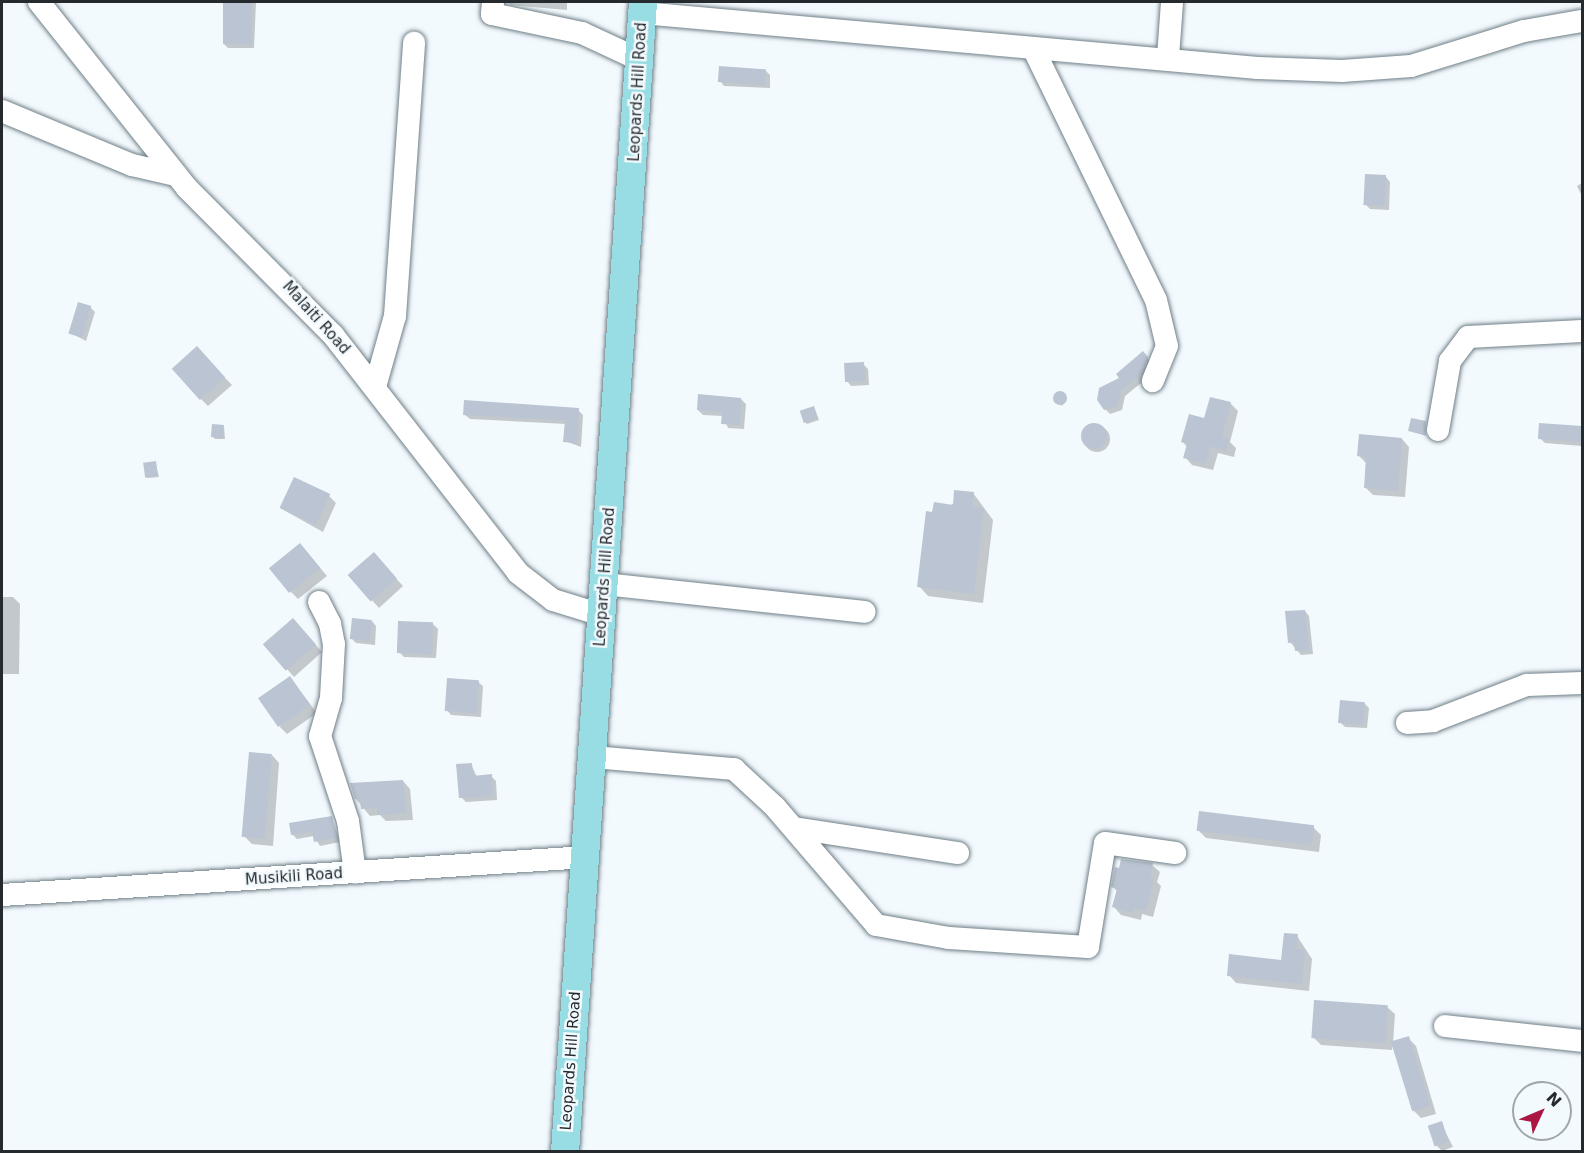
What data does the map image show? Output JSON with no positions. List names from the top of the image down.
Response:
{
  "streets": {
    "main road": ["Leopards Hill Road"],
    "street": ["Malaiti Road", "Musikili Road"]
  },
  "crossings": [
    ["Leopards Hill Road", "Malaiti Road"],
    ["Leopards Hill Road", "Musikili Road"]
  ],
  "north": "top right"
}
